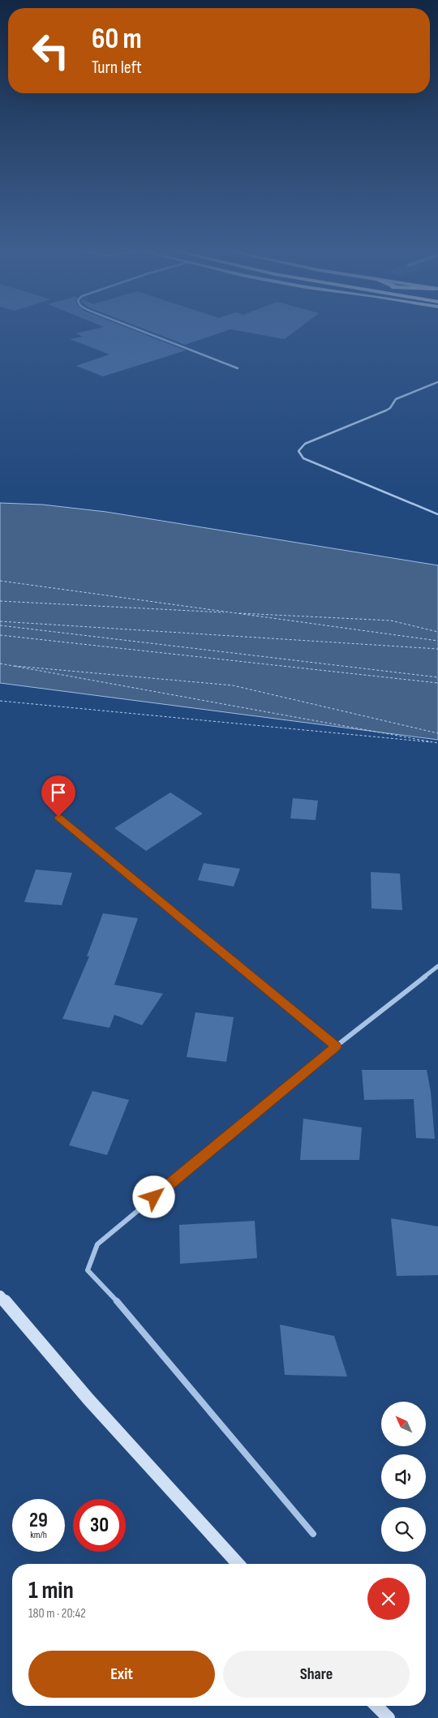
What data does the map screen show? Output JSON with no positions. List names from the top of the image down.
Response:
{
  "north": "top left",
  "page": {
    "turn": ["60 m", "Turn left"],
    "speed": "29 km/h",
    "limit": "30",
    "heading": ["1 min", "180 m · 20:42"],
    "buttons": ["Exit", "Share"]
  }
}
